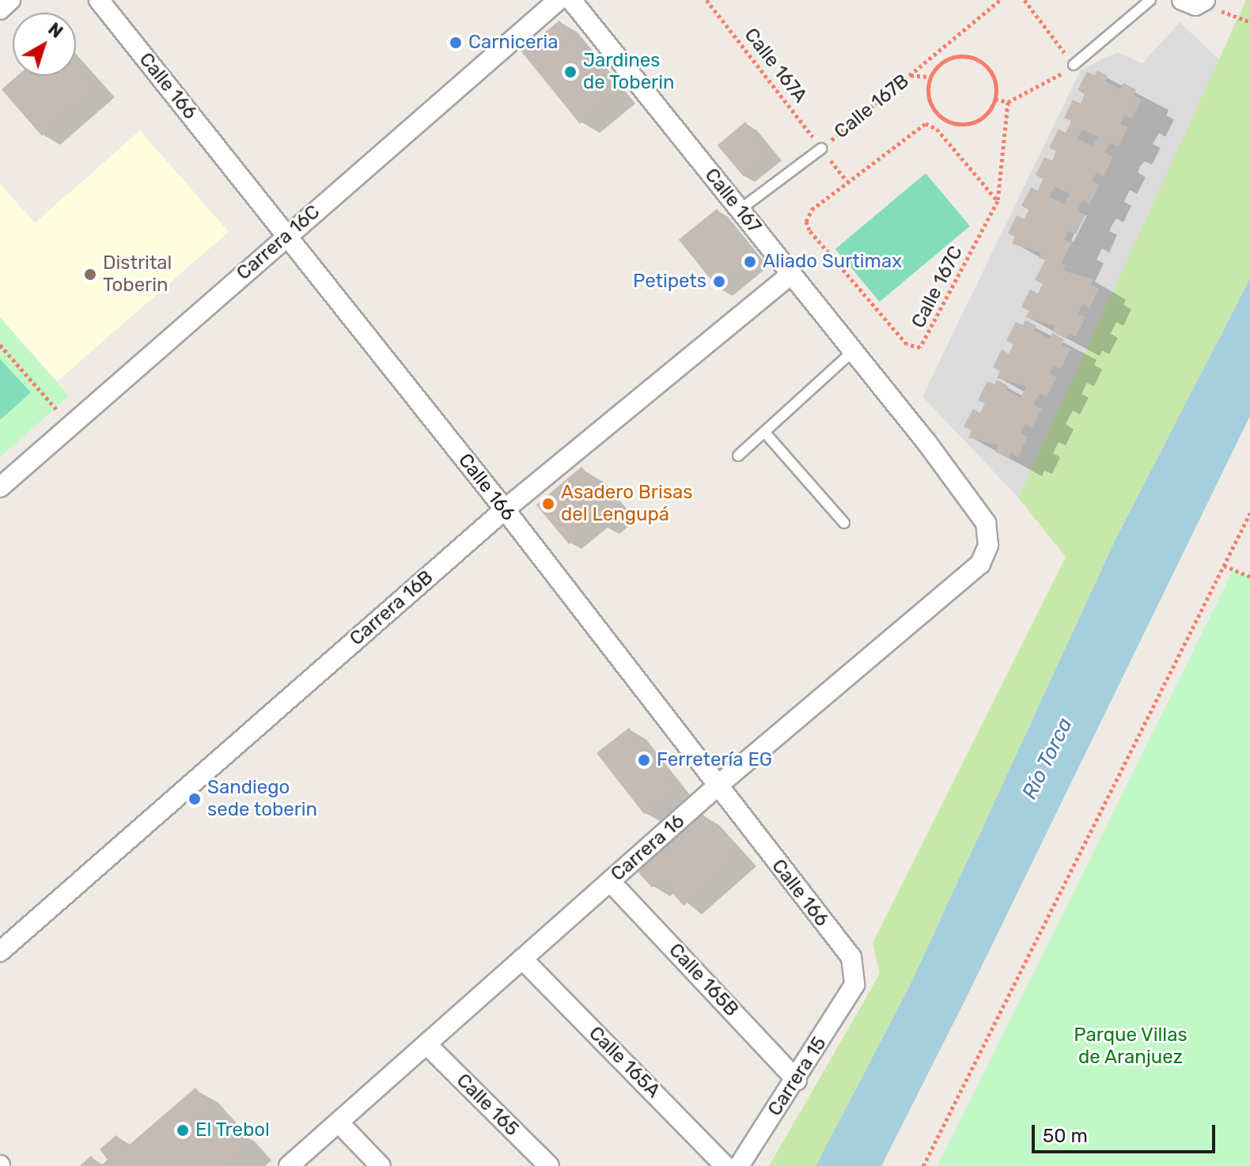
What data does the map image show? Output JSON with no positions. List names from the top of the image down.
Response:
{
  "streets": {
    "street": [
      "Calle 166",
      "Calle 167",
      "Carrera 16C",
      "Carrera 16B",
      "Carrera 16",
      "Calle 165B",
      "Calle 165A",
      "Carrera 15",
      "Calle 165"
    ],
    "lane": ["Calle 167B"],
    "path": ["Calle 167A", "Calle 167C"]
  },
  "crossings": [
    ["Calle 167A", "Calle 167B"],
    ["Calle 166", "Carrera 16C"],
    ["Calle 166", "Carrera 16B"],
    ["Calle 166", "Carrera 16"],
    ["Calle 166", "Carrera 15"],
    ["Calle 167B", "Calle 167"],
    ["Calle 167", "Carrera 16B"],
    ["Calle 167", "Carrera 16"],
    ["Carrera 16", "Calle 165B"],
    ["Carrera 16", "Calle 165A"],
    ["Carrera 16", "Calle 165"],
    ["Calle 165B", "Carrera 15"]
  ],
  "water": ["Río Torca"],
  "parks": ["Parque Villas de Aranjuez"],
  "places": [
    "Carniceria",
    "Jardines de Toberin",
    "Aliado Surtimax",
    "Distrital Toberin",
    "Petipets",
    "Asadero Brisas del Lengupá",
    "Ferretería EG",
    "Sandiego sede toberin",
    "El Trebol"
  ],
  "scale_bar": "50 m",
  "north": "top right"
}
